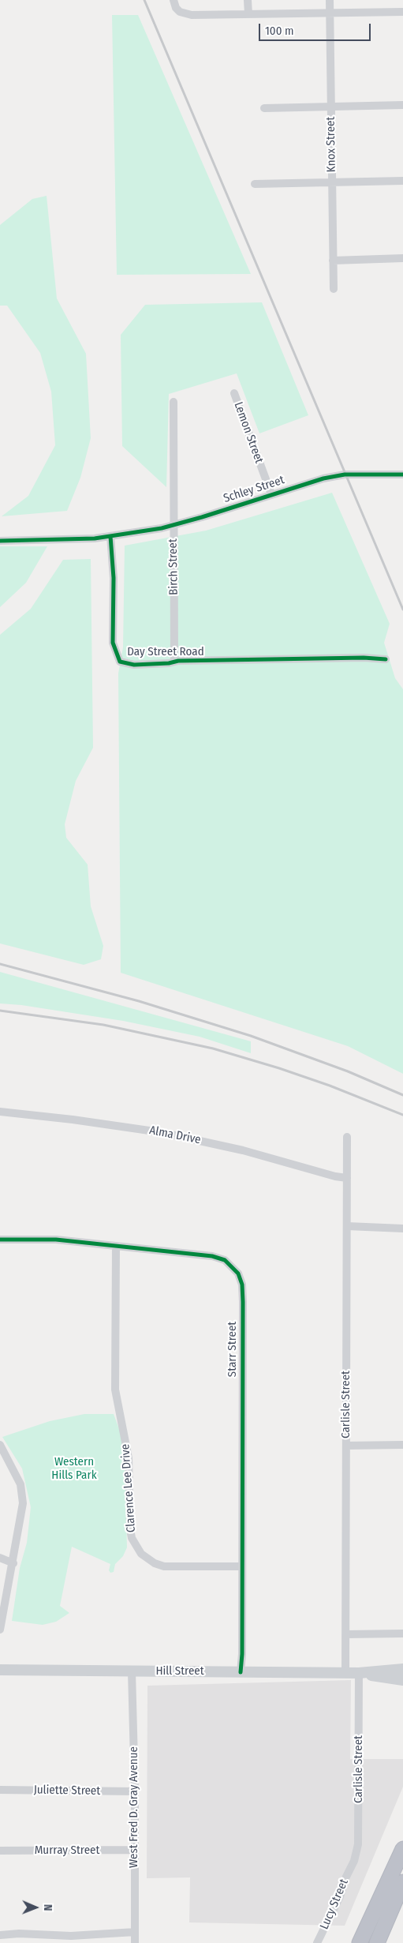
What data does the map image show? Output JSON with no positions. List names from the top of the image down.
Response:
{
  "streets": {
    "street": [
      "Knox Street",
      "Lemon Street",
      "Schley Street",
      "Birch Street",
      "Day Street Road",
      "Alma Drive",
      "Starr Street",
      "Carlisle Street",
      "Clarence Lee Drive",
      "Hill Street",
      "Juliette Street",
      "West Fred D. Gray Avenue",
      "Murray Street",
      "Lucy Street"
    ]
  },
  "crossings": [
    ["Lemon Street", "Schley Street"],
    ["Schley Street", "Birch Street"],
    ["Schley Street", "Day Street Road"],
    ["Birch Street", "Day Street Road"],
    ["Alma Drive", "Carlisle Street"],
    ["Starr Street", "Clarence Lee Drive"],
    ["Starr Street", "Hill Street"],
    ["Carlisle Street", "Hill Street"],
    ["Carlisle Street", "Lucy Street"],
    ["Hill Street", "West Fred D. Gray Avenue"],
    ["Juliette Street", "West Fred D. Gray Avenue"],
    ["West Fred D. Gray Avenue", "Murray Street"]
  ],
  "parks": ["Western Hills Park"],
  "scale_bar": "100 m",
  "north": "right"
}
